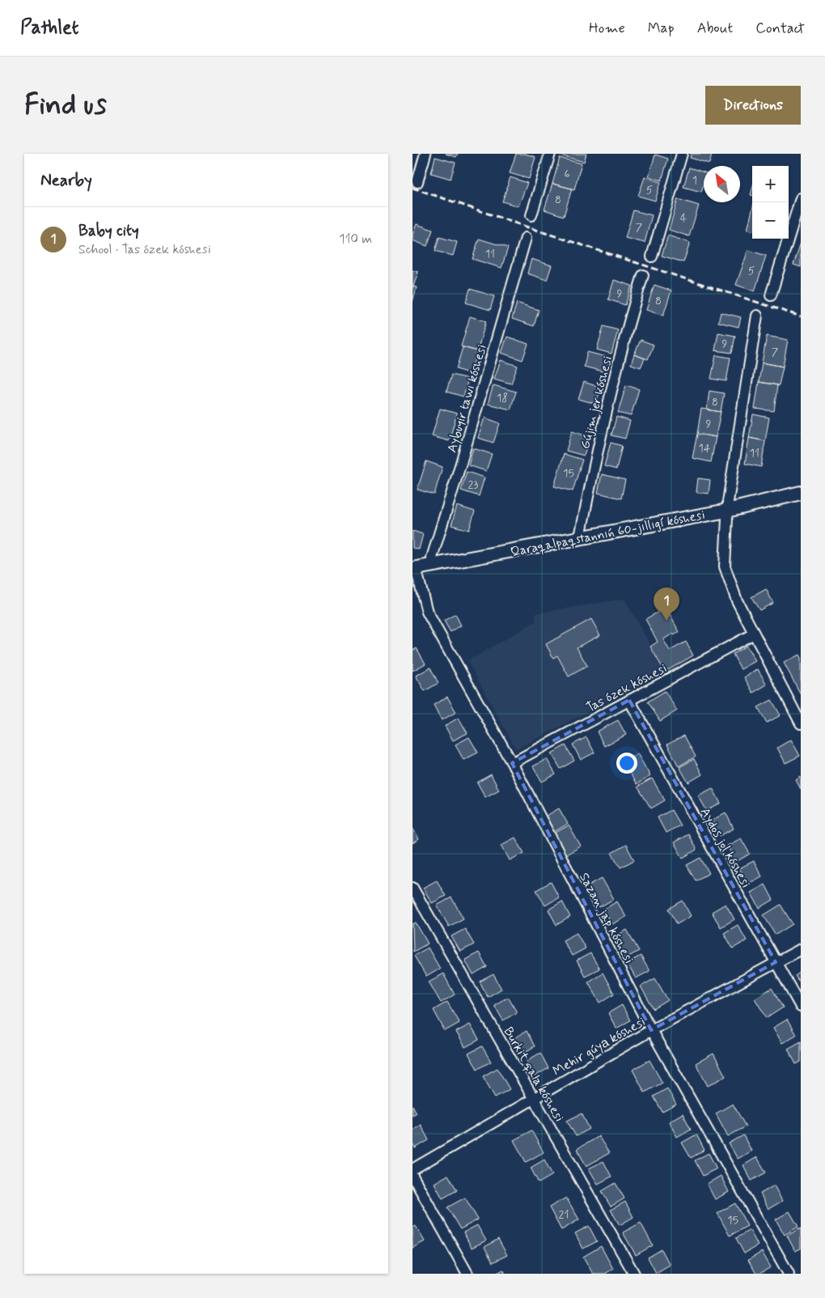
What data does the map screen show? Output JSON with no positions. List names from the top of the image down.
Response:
{
  "streets": {
    "street": [
      "Aybuyir tawı kóshesi",
      "Gújim jer kóshesi",
      "Qaraqalpaqstannıń 60-jıllıǵı kóshesi",
      "Tas ózek kóshesi",
      "Aydos jol kóshesi",
      "Sazan jap kóshesi",
      "Mehir gúyа kóshesi",
      "Burkit qala kóshesi"
    ]
  },
  "crossings": [
    ["Aybuyir tawı kóshesi", "Qaraqalpaqstannıń 60-jıllıǵı kóshesi"],
    ["Gújim jer kóshesi", "Qaraqalpaqstannıń 60-jıllıǵı kóshesi"],
    ["Qaraqalpaqstannıń 60-jıllıǵı kóshesi", "Sazan jap kóshesi"],
    ["Tas ózek kóshesi", "Aydos jol kóshesi"],
    ["Tas ózek kóshesi", "Sazan jap kóshesi"],
    ["Aydos jol kóshesi", "Mehir gúyа kóshesi"],
    ["Sazan jap kóshesi", "Mehir gúyа kóshesi"],
    ["Mehir gúyа kóshesi", "Burkit qala kóshesi"]
  ],
  "house_numbers": [
    "6",
    "1",
    "5",
    "8",
    "4",
    "7",
    "11",
    "5",
    "9",
    "8",
    "9",
    "7",
    "18",
    "8",
    "9",
    "14",
    "11",
    "15",
    "23",
    "21",
    "15"
  ],
  "north": "top left",
  "page": {
    "header": "Pathlet",
    "nav": [
      "Home",
      "Map",
      "About",
      "Contact"
    ],
    "buttons": "Directions",
    "title": "Find us",
    "heading": "Nearby",
    "map_buttons": ["+", "−"],
    "list": [
      {
        "mark": "1",
        "name": "Baby city",
        "note": "School · Tas ózek kóshesi",
        "value": "110 m"
      }
    ],
    "pins": "1"
  }
}
